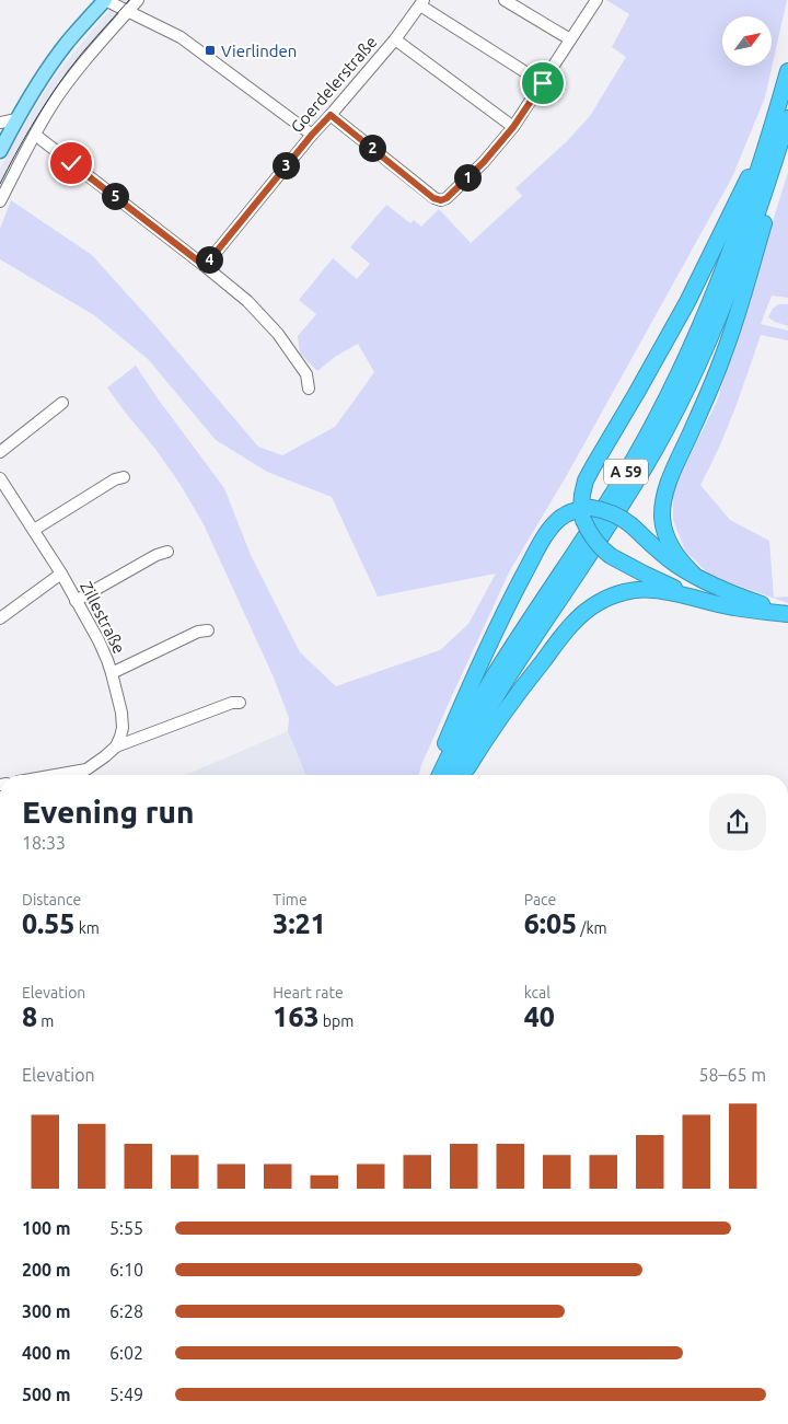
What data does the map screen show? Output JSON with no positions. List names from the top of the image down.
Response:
{
  "streets": {
    "highway": ["A 59"],
    "street": ["Goerdelerstraße", "Zillestraße"]
  },
  "places": {
    "transit": ["Vierlinden"]
  },
  "north": "top right",
  "page": {
    "pins": [
      "2",
      "3",
      "1",
      "5",
      "4"
    ],
    "heading": ["Evening run", "18:33"],
    "stats": [
      ["Distance", "0.55 km"],
      ["Time", "3:21"],
      ["Pace", "6:05 /km"],
      ["Elevation", "8 m"],
      ["Heart rate", "163 bpm"],
      ["kcal", "40"]
    ],
    "chart": ["Elevation", "58–65 m"],
    "list": [
      {
        "name": "100 m",
        "note": "5:55"
      },
      {
        "name": "200 m",
        "note": "6:10"
      },
      {
        "name": "300 m",
        "note": "6:28"
      },
      {
        "name": "400 m",
        "note": "6:02"
      },
      {
        "name": "500 m",
        "note": "5:49"
      }
    ]
  }
}
